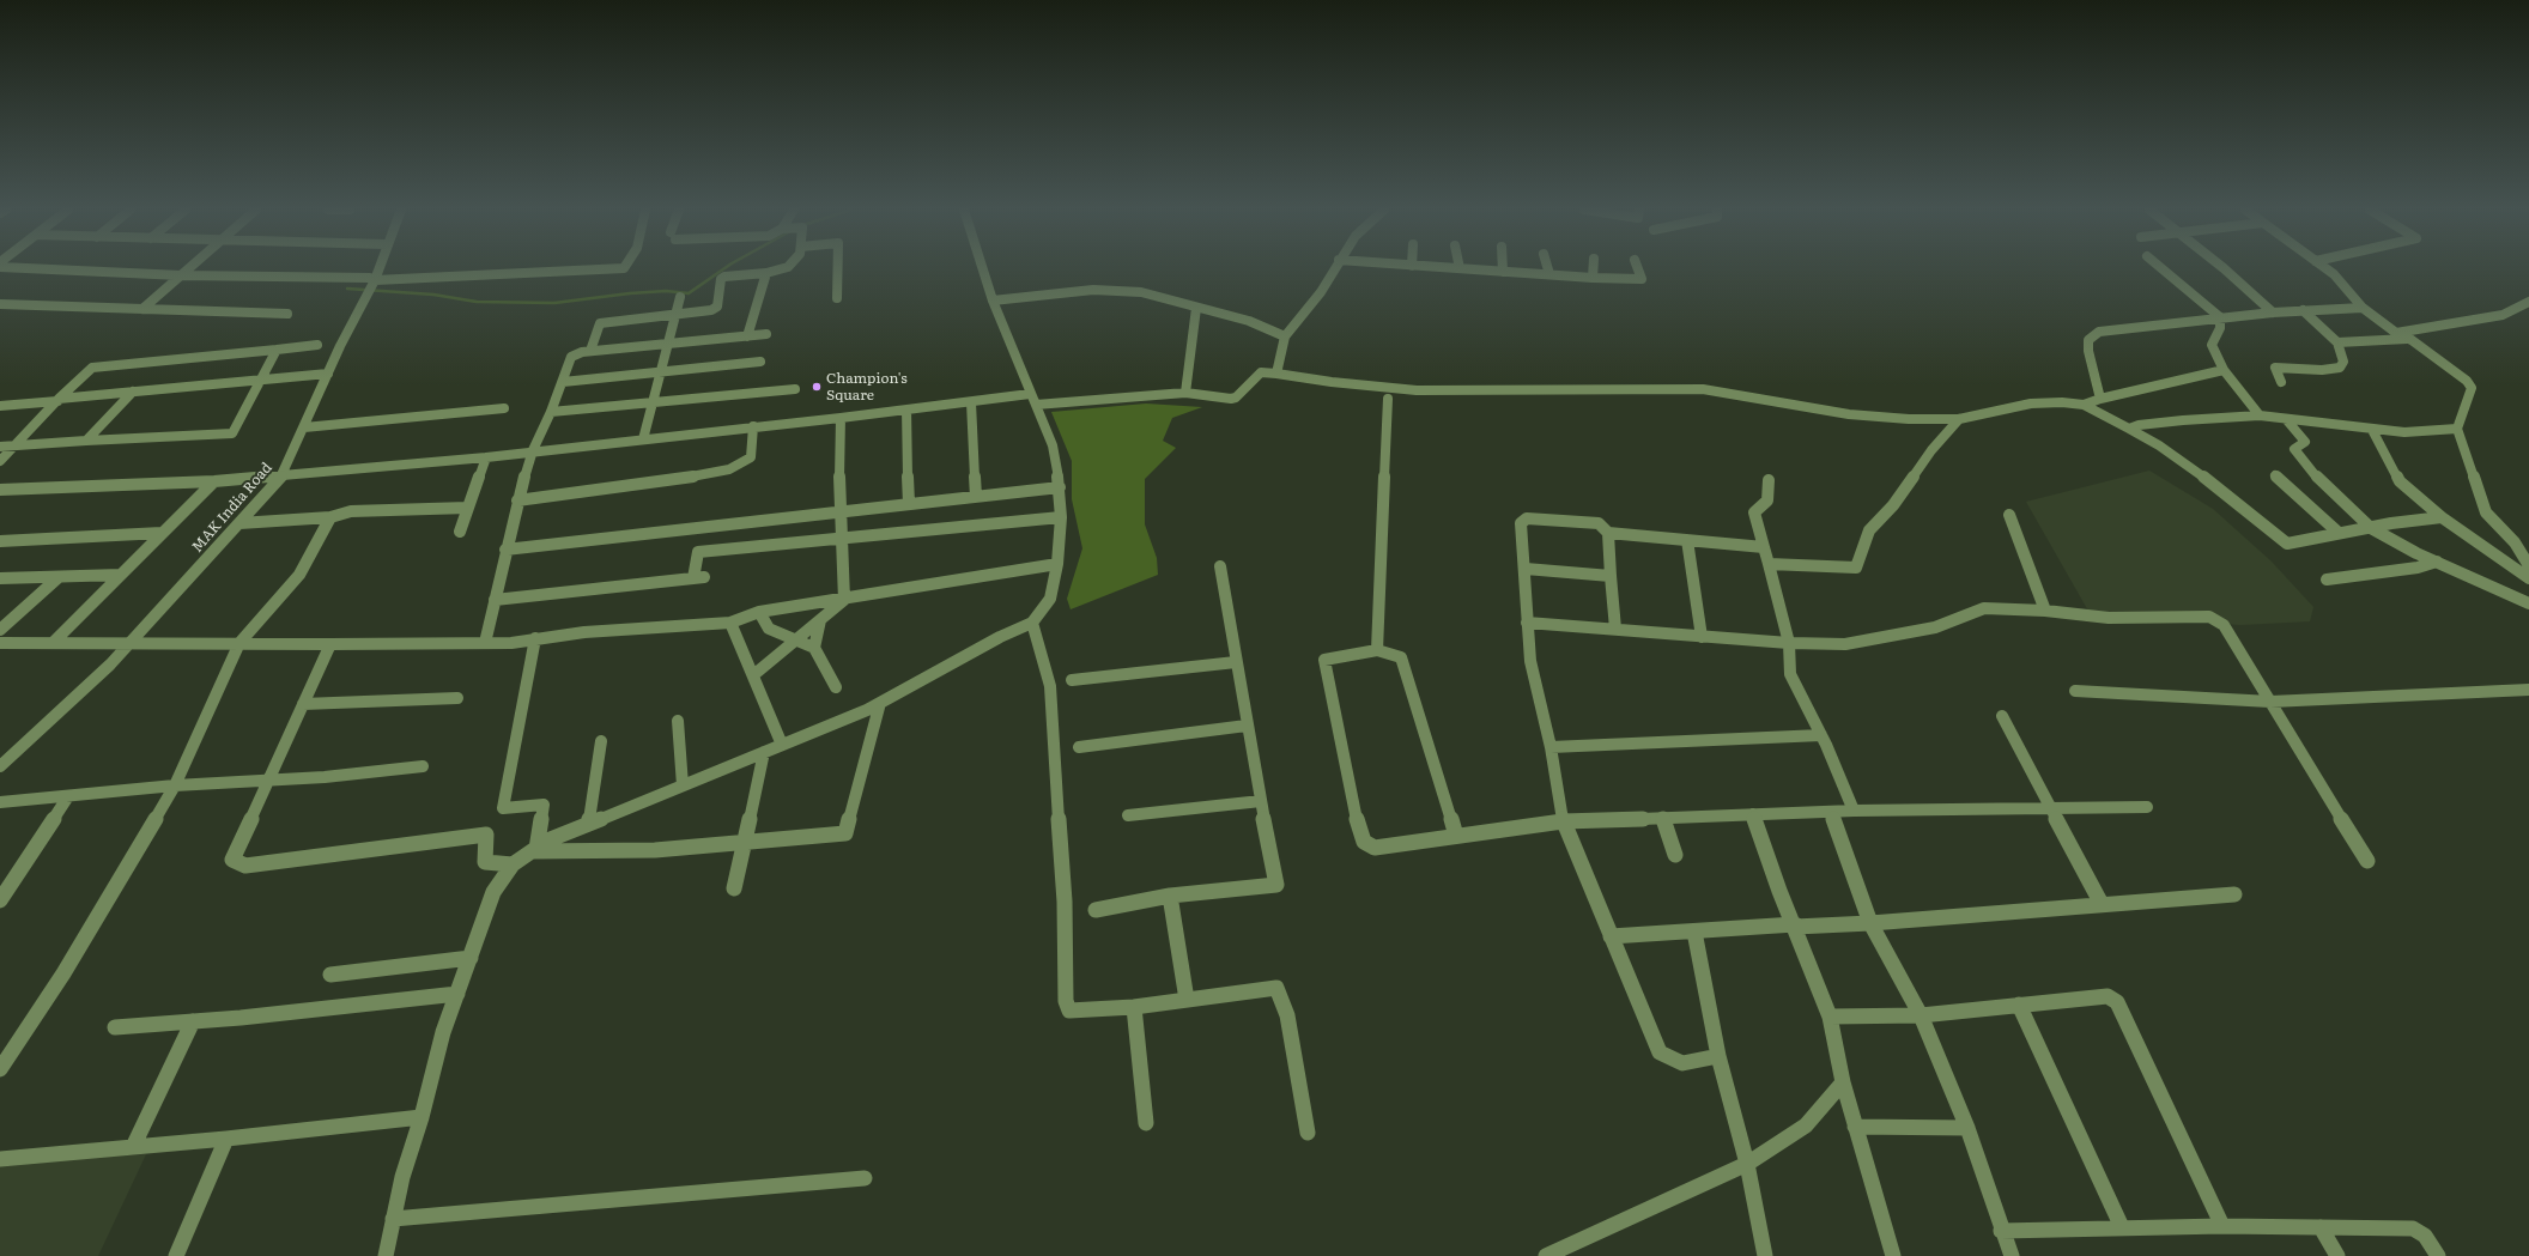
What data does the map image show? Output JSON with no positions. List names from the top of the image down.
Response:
{
  "streets": {
    "street": ["MAK India Road"]
  },
  "places": ["Champion's Square"]
}
